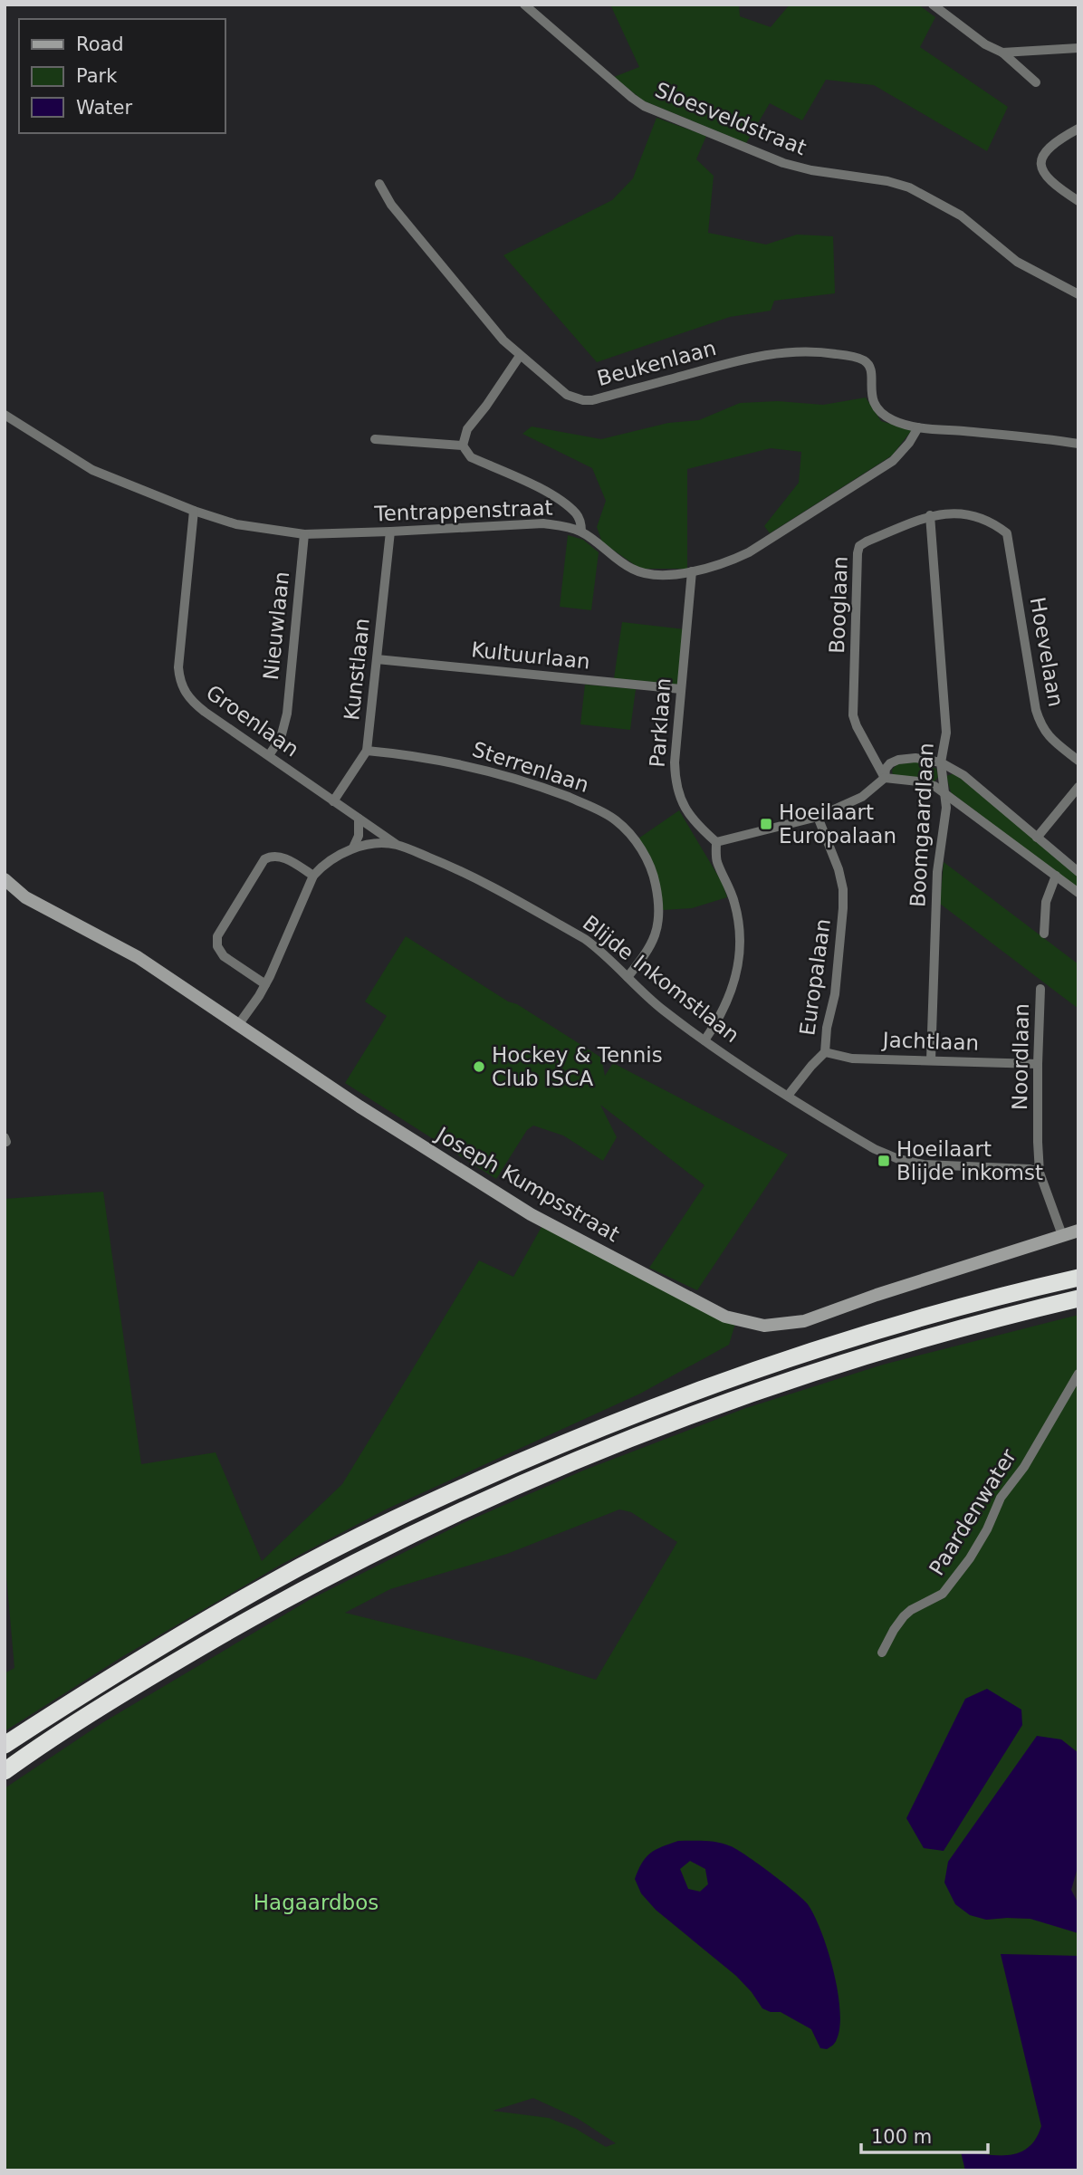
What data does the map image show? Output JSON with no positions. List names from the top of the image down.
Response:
{
  "streets": {
    "street": [
      "Sloesveldstraat",
      "Beukenlaan",
      "Tentrappenstraat",
      "Booglaan",
      "Nieuwlaan",
      "Hoevelaan",
      "Kultuurlaan",
      "Kunstlaan",
      "Groenlaan",
      "Parklaan",
      "Sterrenlaan",
      "Boomgaardlaan",
      "Europalaan",
      "Blijde Inkomstlaan",
      "Jachtlaan",
      "Noordlaan",
      "Joseph Kumpsstraat",
      "Paardenwater"
    ]
  },
  "crossings": [
    ["Beukenlaan", "Tentrappenstraat"],
    ["Tentrappenstraat", "Nieuwlaan"],
    ["Tentrappenstraat", "Kunstlaan"],
    ["Tentrappenstraat", "Groenlaan"],
    ["Tentrappenstraat", "Parklaan"],
    ["Booglaan", "Hoevelaan"],
    ["Booglaan", "Boomgaardlaan"],
    ["Nieuwlaan", "Groenlaan"],
    ["Kultuurlaan", "Kunstlaan"],
    ["Kultuurlaan", "Parklaan"],
    ["Kunstlaan", "Groenlaan"],
    ["Kunstlaan", "Sterrenlaan"],
    ["Groenlaan", "Blijde Inkomstlaan"],
    ["Sterrenlaan", "Blijde Inkomstlaan"],
    ["Boomgaardlaan", "Jachtlaan"],
    ["Europalaan", "Blijde Inkomstlaan"],
    ["Europalaan", "Jachtlaan"],
    ["Blijde Inkomstlaan", "Noordlaan"],
    ["Blijde Inkomstlaan", "Joseph Kumpsstraat"],
    ["Jachtlaan", "Noordlaan"],
    ["Noordlaan", "Joseph Kumpsstraat"]
  ],
  "parks": ["Hagaardbos"],
  "places": {
    "transit": ["Hoeilaart Europalaan", "Hoeilaart Blijde inkomst"],
    "other": ["Hockey & Tennis Club ISCA"]
  },
  "legend": ["Road", "Park", "Water"],
  "scale_bar": "100 m"
}
